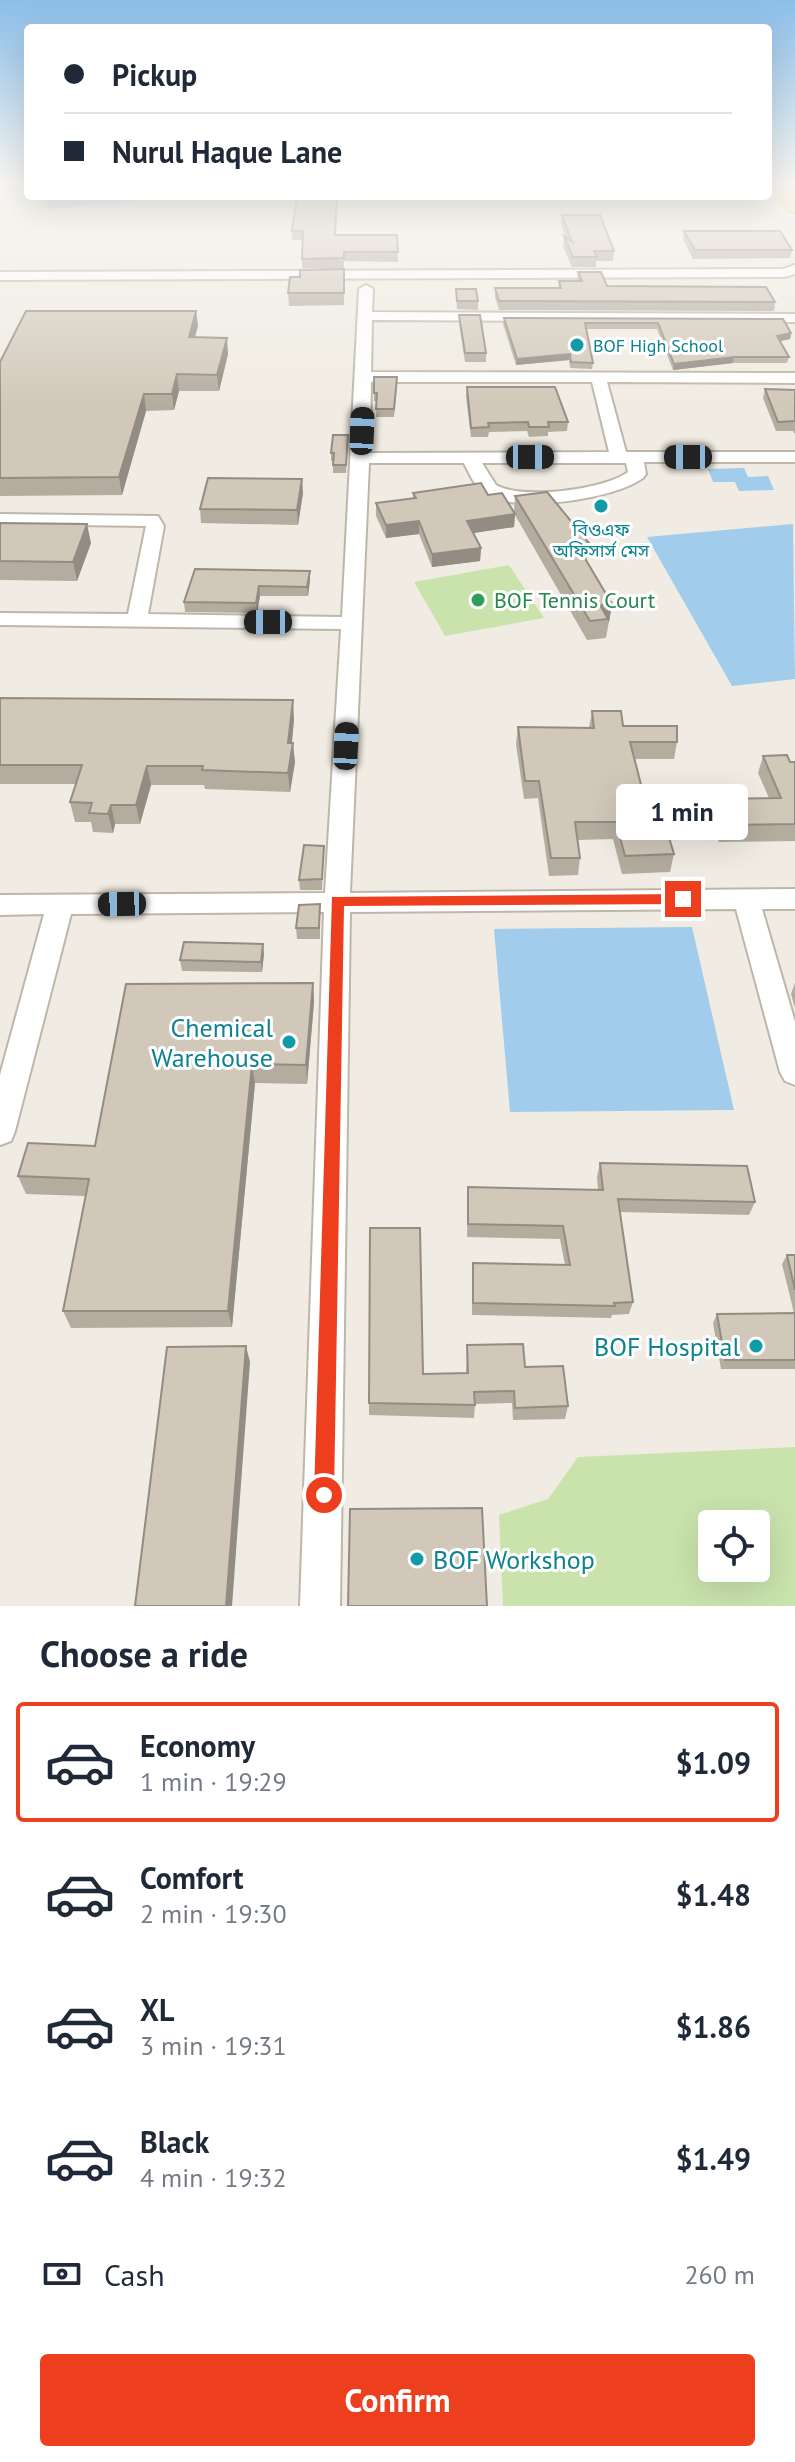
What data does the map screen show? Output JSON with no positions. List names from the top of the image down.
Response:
{
  "places": [
    "BOF High School",
    "বিওএফ অফিসার্স মেস",
    "BOF Tennis Court",
    "Chemical Warehouse",
    "BOF Hospital",
    "BOF Workshop"
  ],
  "page": {
    "banner": ["Pickup", "Nurul Haque Lane"],
    "bubble": "1 min",
    "heading": "Choose a ride",
    "list": [
      {
        "name": "Economy",
        "note": "1 min · 19:29",
        "value": "$1.09"
      },
      {
        "name": "Comfort",
        "note": "2 min · 19:30",
        "value": "$1.48"
      },
      {
        "name": "XL",
        "note": "3 min · 19:31",
        "value": "$1.86"
      },
      {
        "name": "Black",
        "note": "4 min · 19:32",
        "value": "$1.49"
      }
    ],
    "pay": ["Cash", "260 m"],
    "buttons": "Confirm"
  }
}
